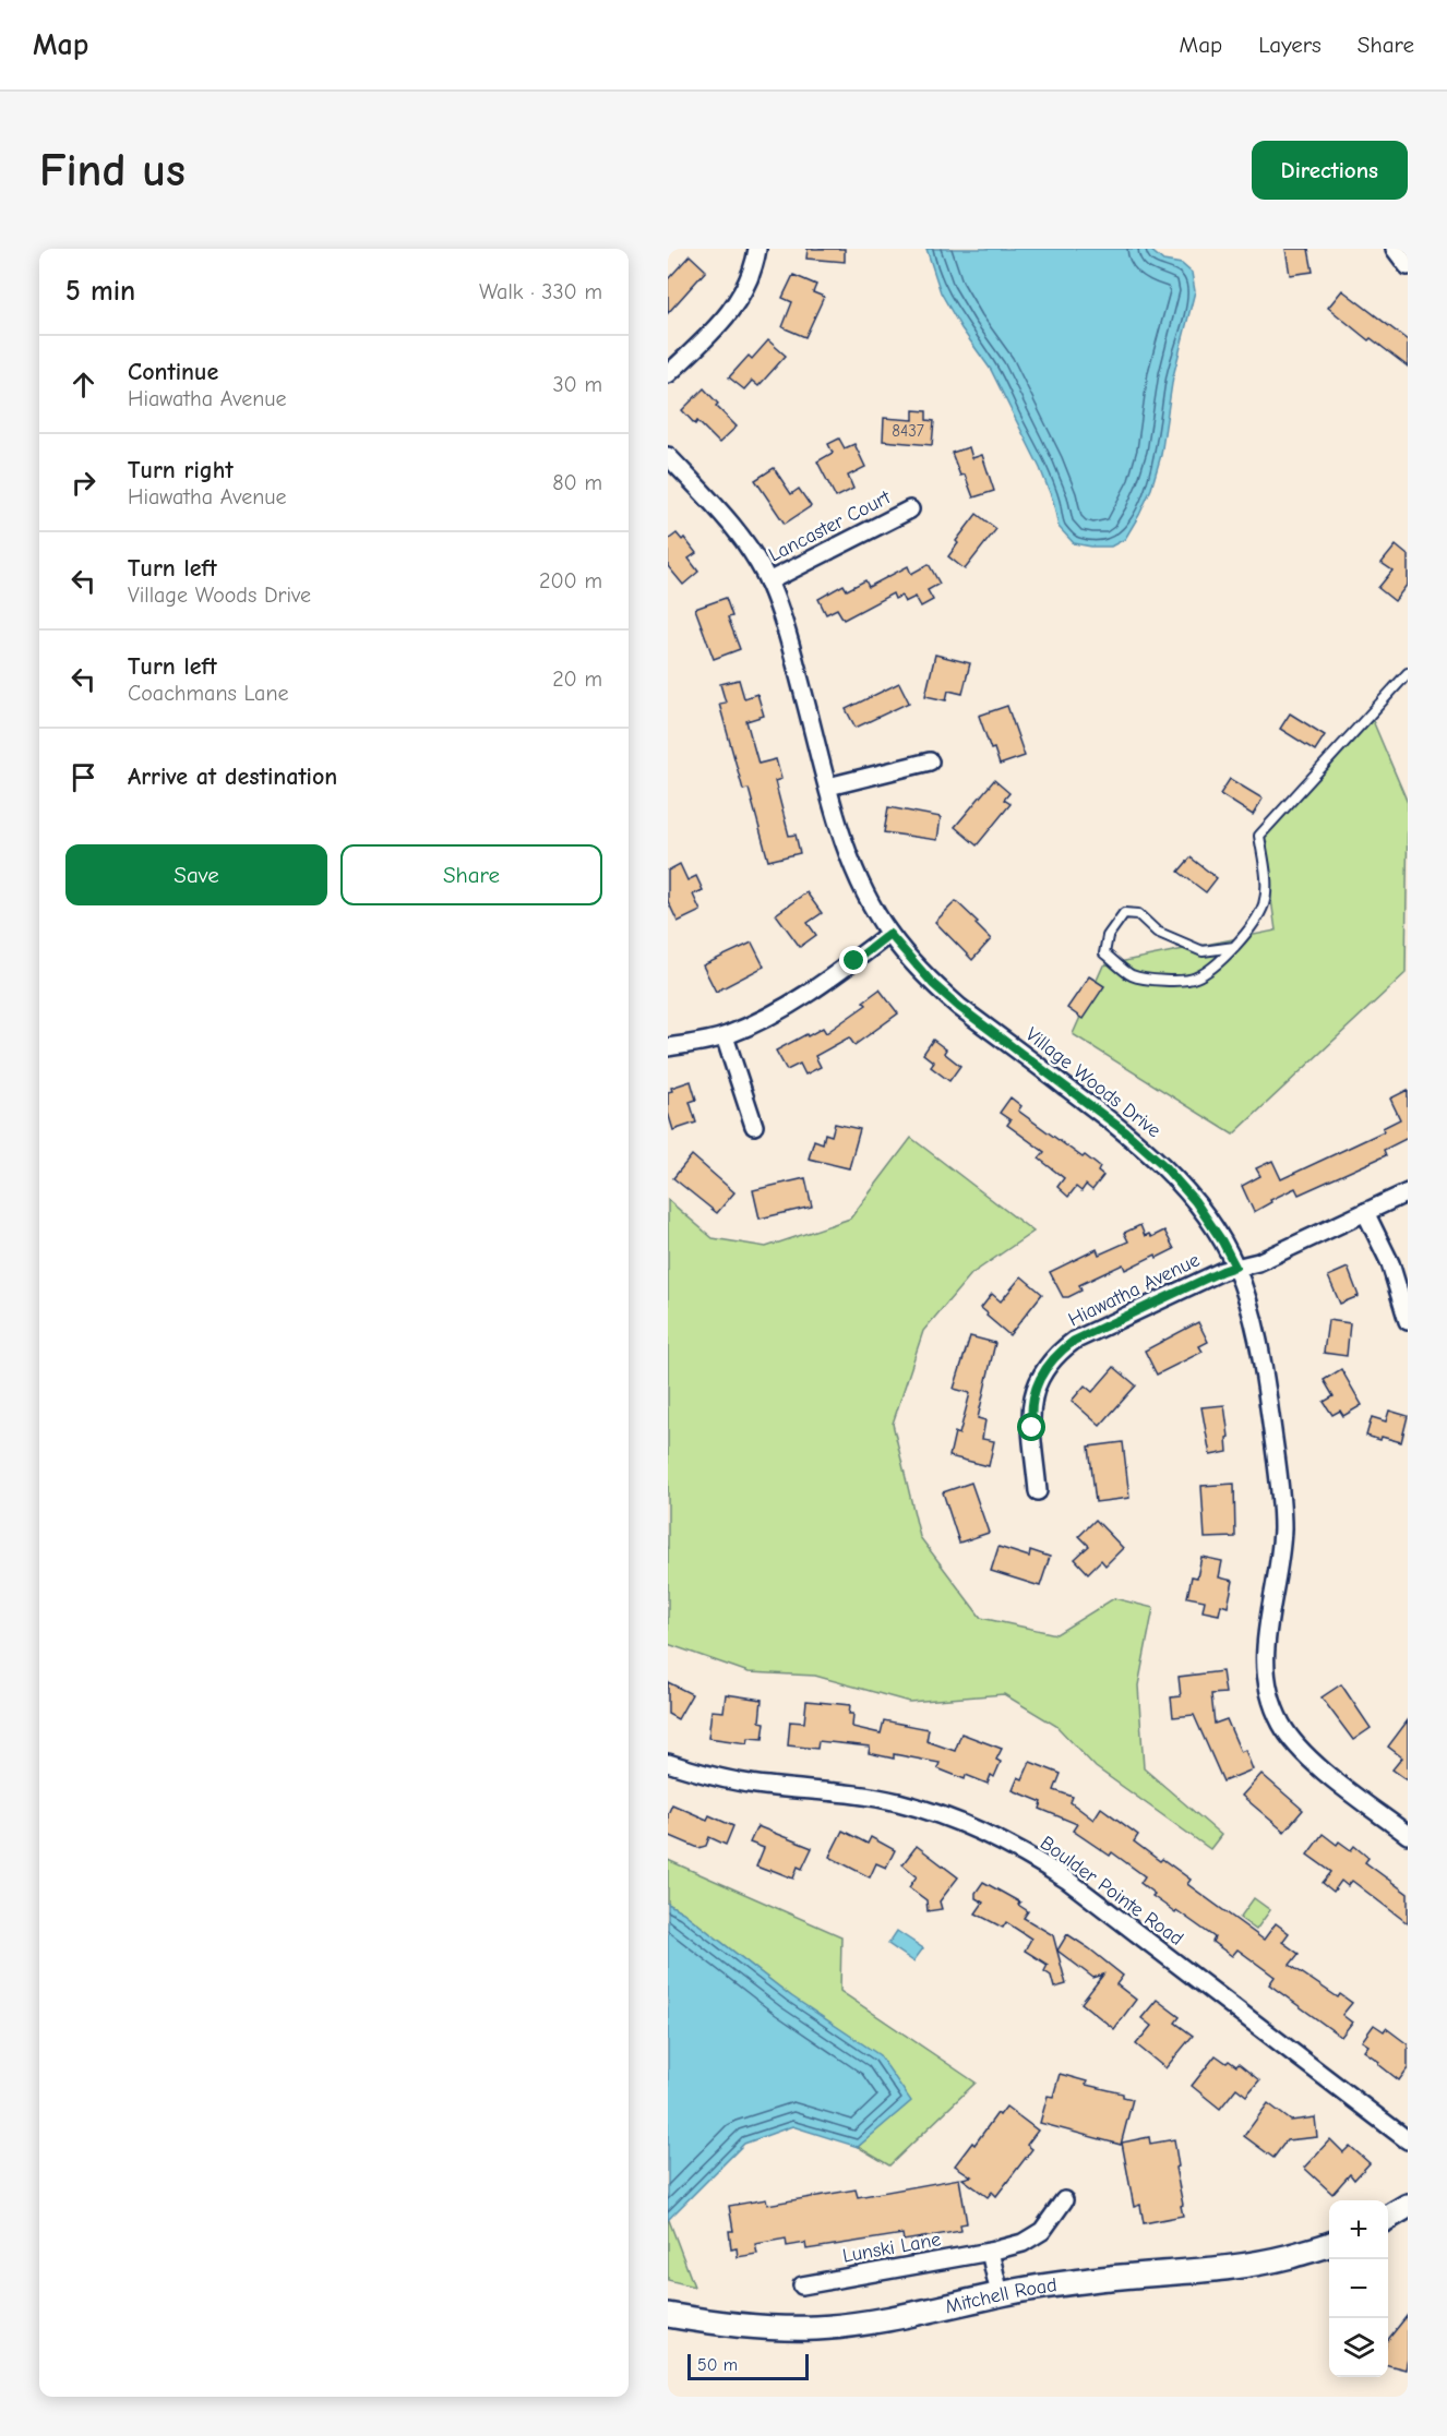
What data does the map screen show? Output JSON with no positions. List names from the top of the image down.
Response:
{
  "streets": {
    "main road": ["Mitchell Road"],
    "street": [
      "Lancaster Court",
      "Village Woods Drive",
      "Hiawatha Avenue",
      "Boulder Pointe Road",
      "Lunski Lane"
    ]
  },
  "crossings": [
    ["Lancaster Court", "Village Woods Drive"],
    ["Village Woods Drive", "Hiawatha Avenue"]
  ],
  "house_numbers": ["8437"],
  "scale_bar": "50 m",
  "page": {
    "header": "Map",
    "nav": ["Map", "Layers", "Share"],
    "buttons": [
      "Directions",
      ["Save", "Share"]
    ],
    "title": "Find us",
    "heading": ["5 min", "Walk · 330 m"],
    "list": [
      ["Continue", "Hiawatha Avenue", "30 m"],
      ["Turn right", "Hiawatha Avenue", "80 m"],
      ["Turn left", "Village Woods Drive", "200 m"],
      ["Turn left", "Coachmans Lane", "20 m"],
      "Arrive at destination"
    ],
    "map_buttons": ["+", "−"],
    "scale": "50 m"
  }
}
